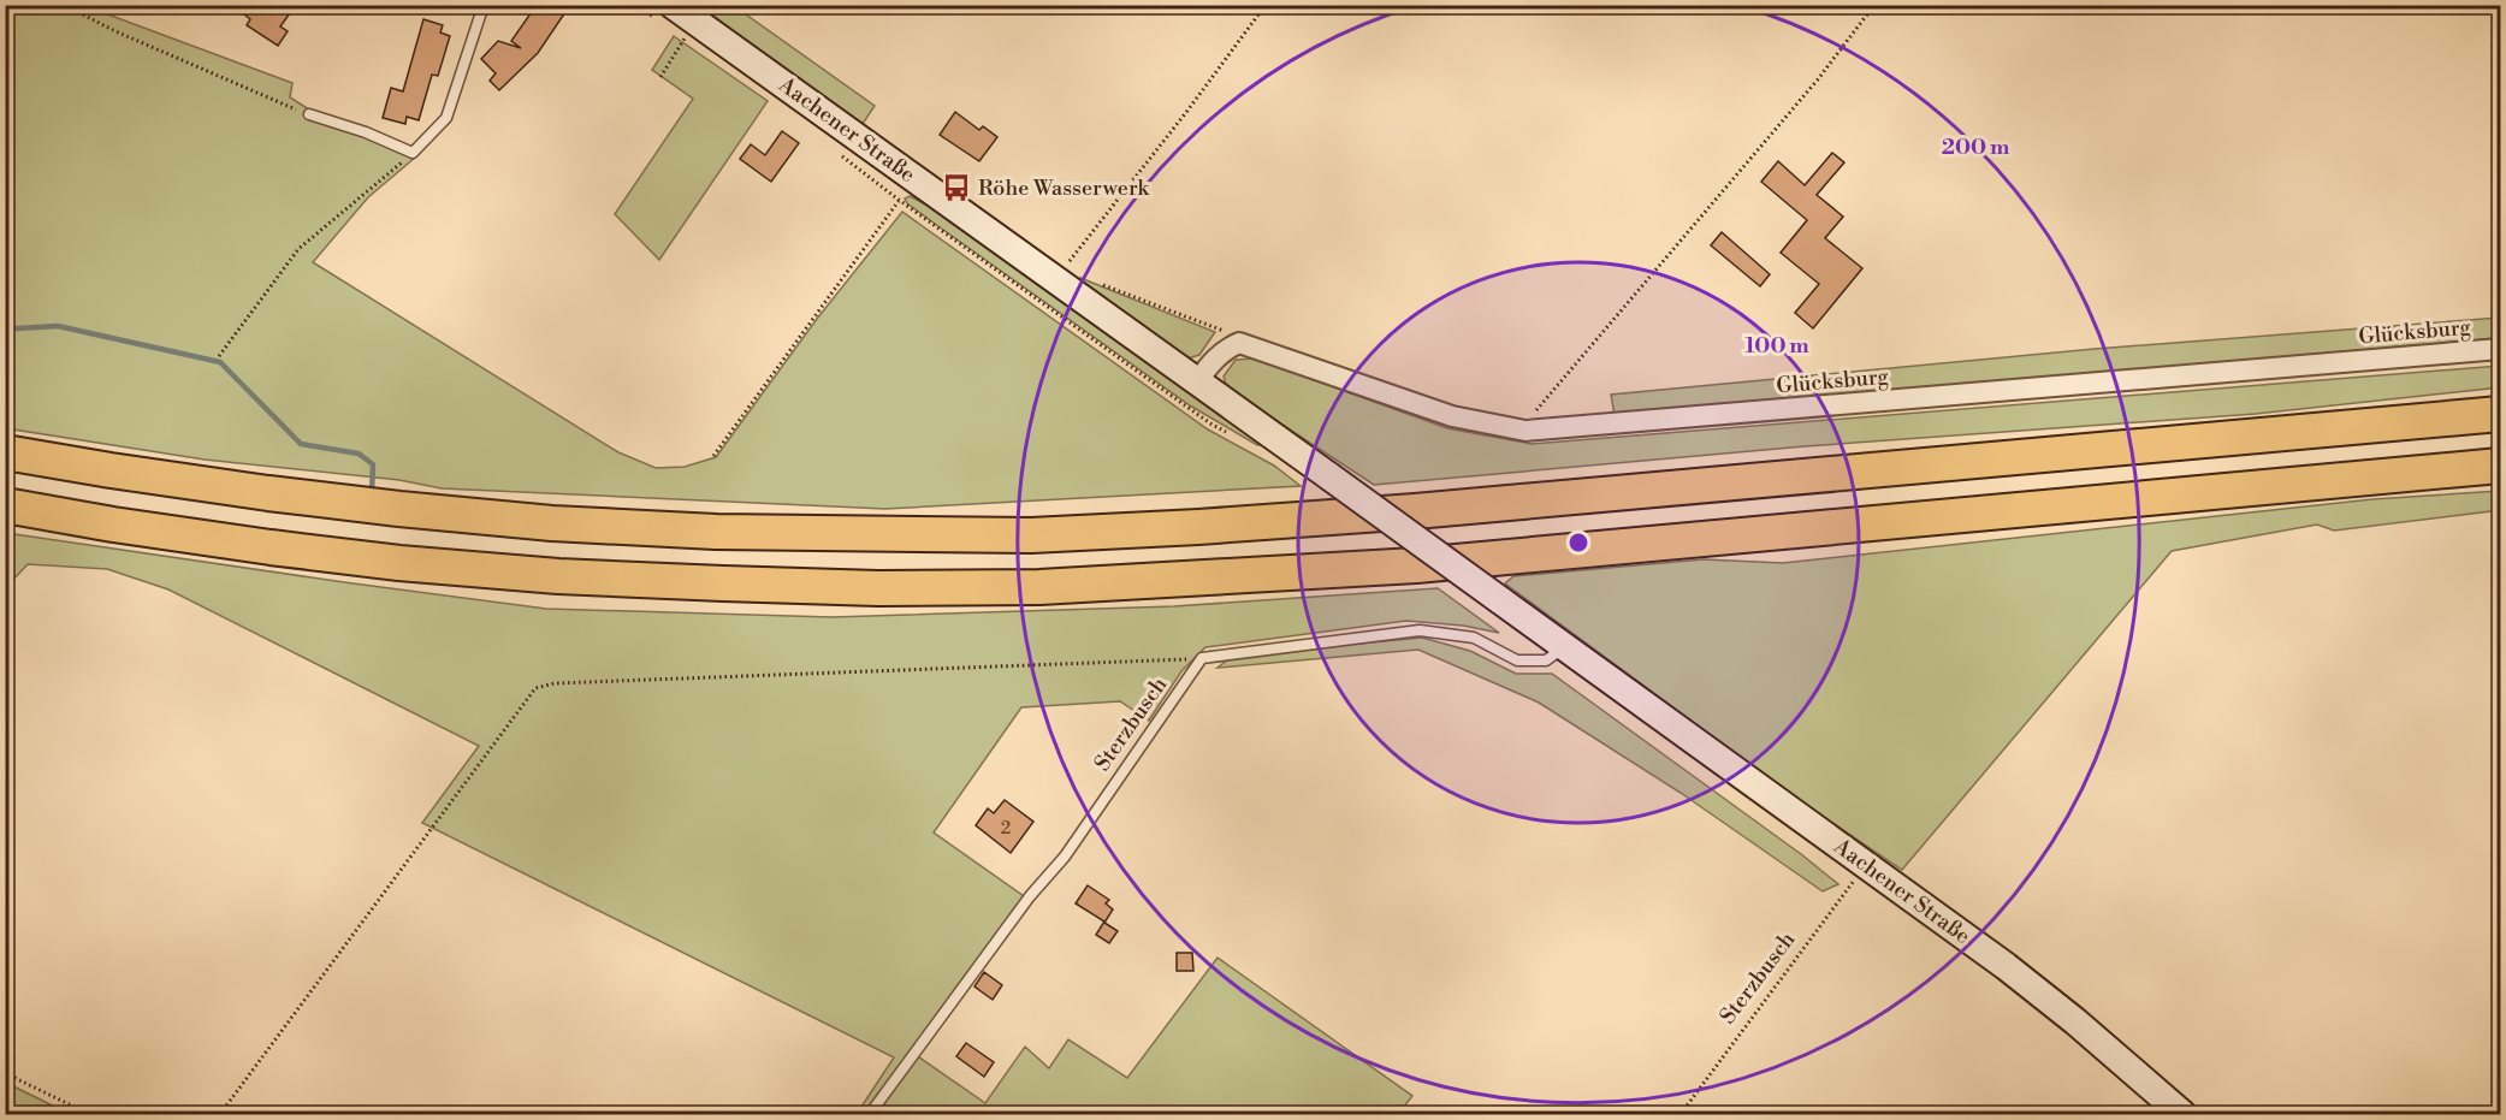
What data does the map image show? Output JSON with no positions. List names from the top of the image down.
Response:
{
  "streets": {
    "main road": ["Aachener Straße"],
    "street": ["Glücksburg"],
    "lane": ["Sterzbusch"]
  },
  "crossings": [
    ["Aachener Straße", "Sterzbusch"]
  ],
  "places": {
    "bus stop": ["Röhe Wasserwerk"]
  },
  "house_numbers": ["2"],
  "rings": ["200 m", "100 m"]
}
